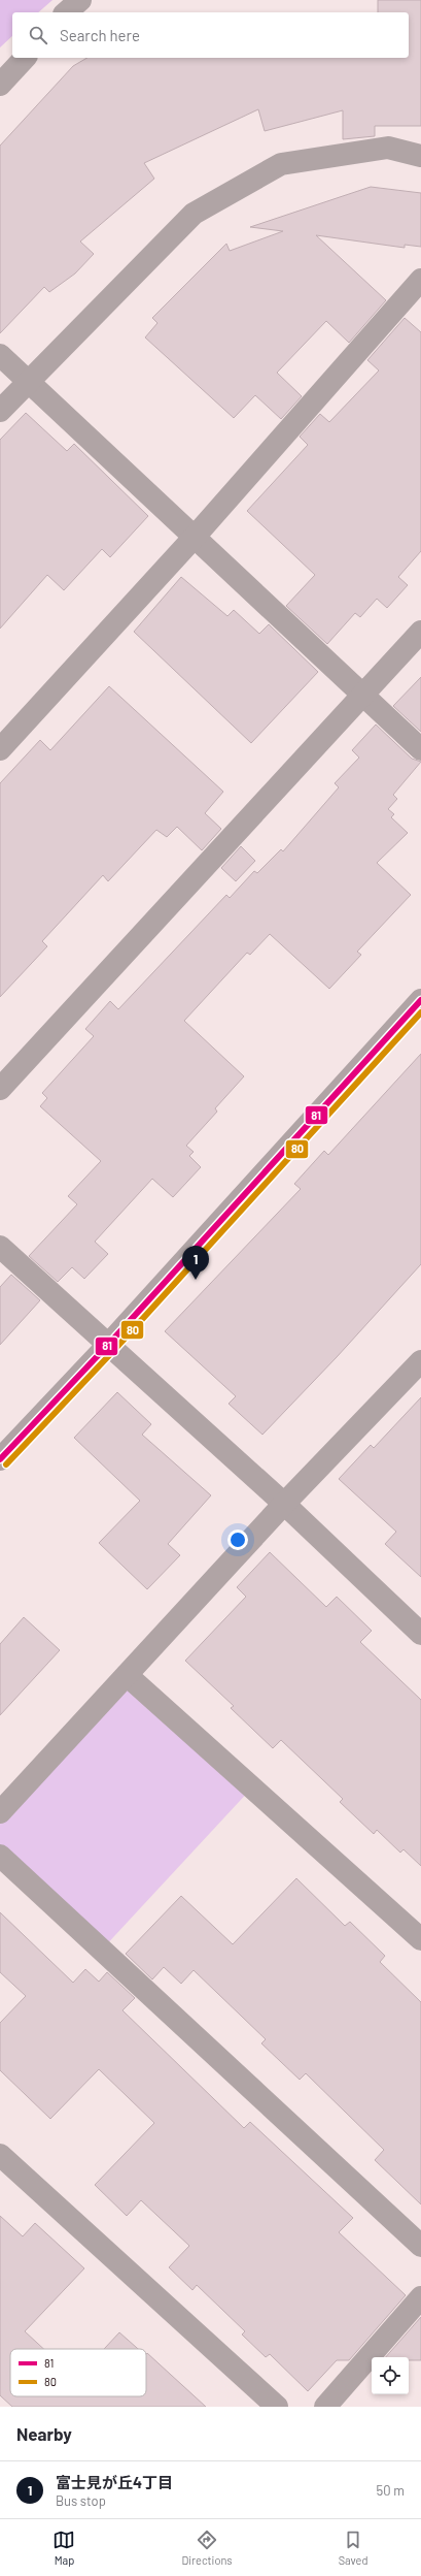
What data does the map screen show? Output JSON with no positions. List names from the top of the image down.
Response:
{
  "lines": ["transit line 81", "transit line 80"],
  "legend": ["81", "80"],
  "page": {
    "search": "Search here",
    "pins": "1",
    "heading": "Nearby",
    "list": [
      {
        "mark": "1",
        "name": "富士見が丘4丁目",
        "note": "Bus stop",
        "value": "50 m"
      }
    ],
    "nav": ["Map", "Directions", "Saved"]
  }
}
